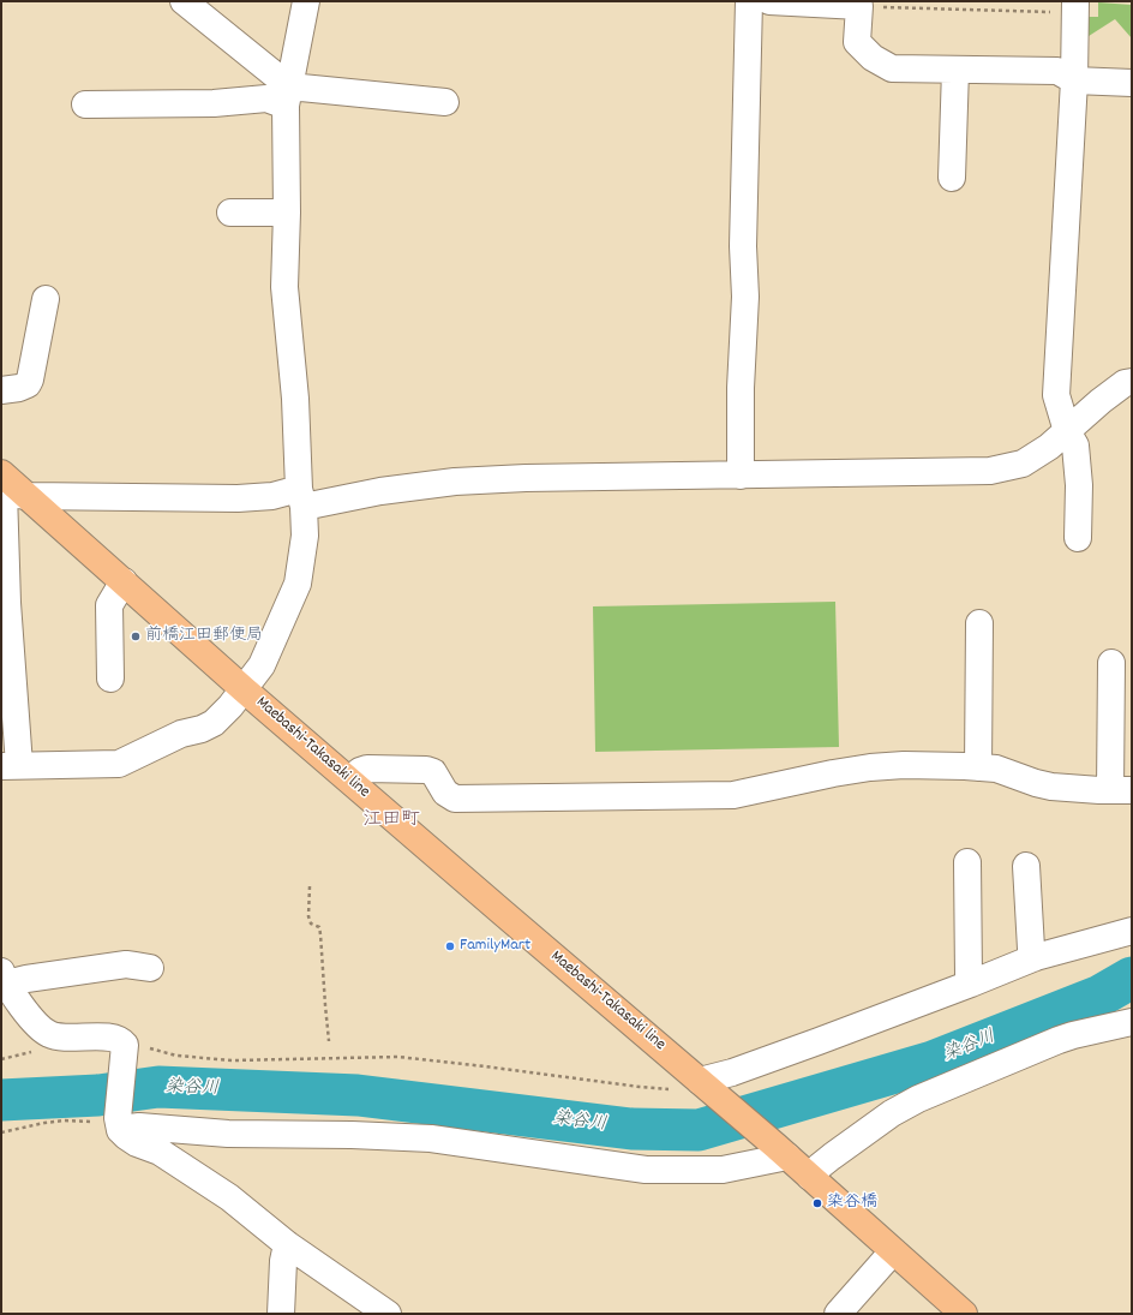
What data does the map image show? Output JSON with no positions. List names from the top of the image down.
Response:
{
  "streets": {
    "main road": ["Maebashi-Takasaki line"]
  },
  "districts": ["江田町"],
  "water": ["染谷川"],
  "places": ["前橋江田郵便局", "FamilyMart", "染谷橋"]
}
